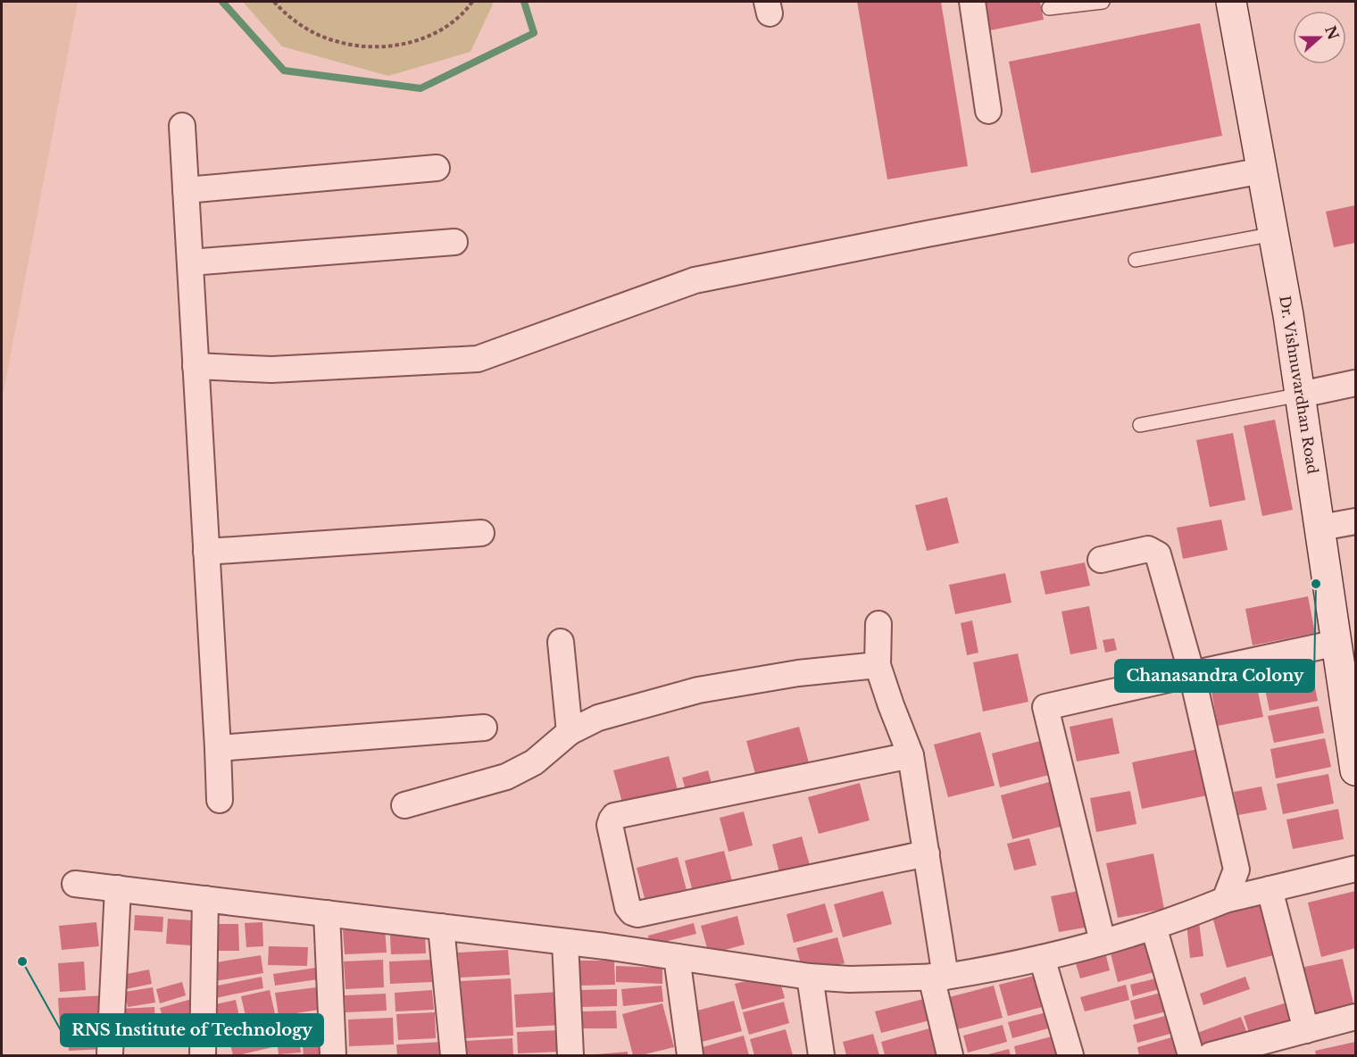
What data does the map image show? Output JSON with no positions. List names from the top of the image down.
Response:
{
  "streets": {
    "main road": ["Dr. Vishnuvardhan Road"]
  },
  "places": ["Chanasandra Colony", "RNS Institute of Technology"],
  "north": "right"
}
